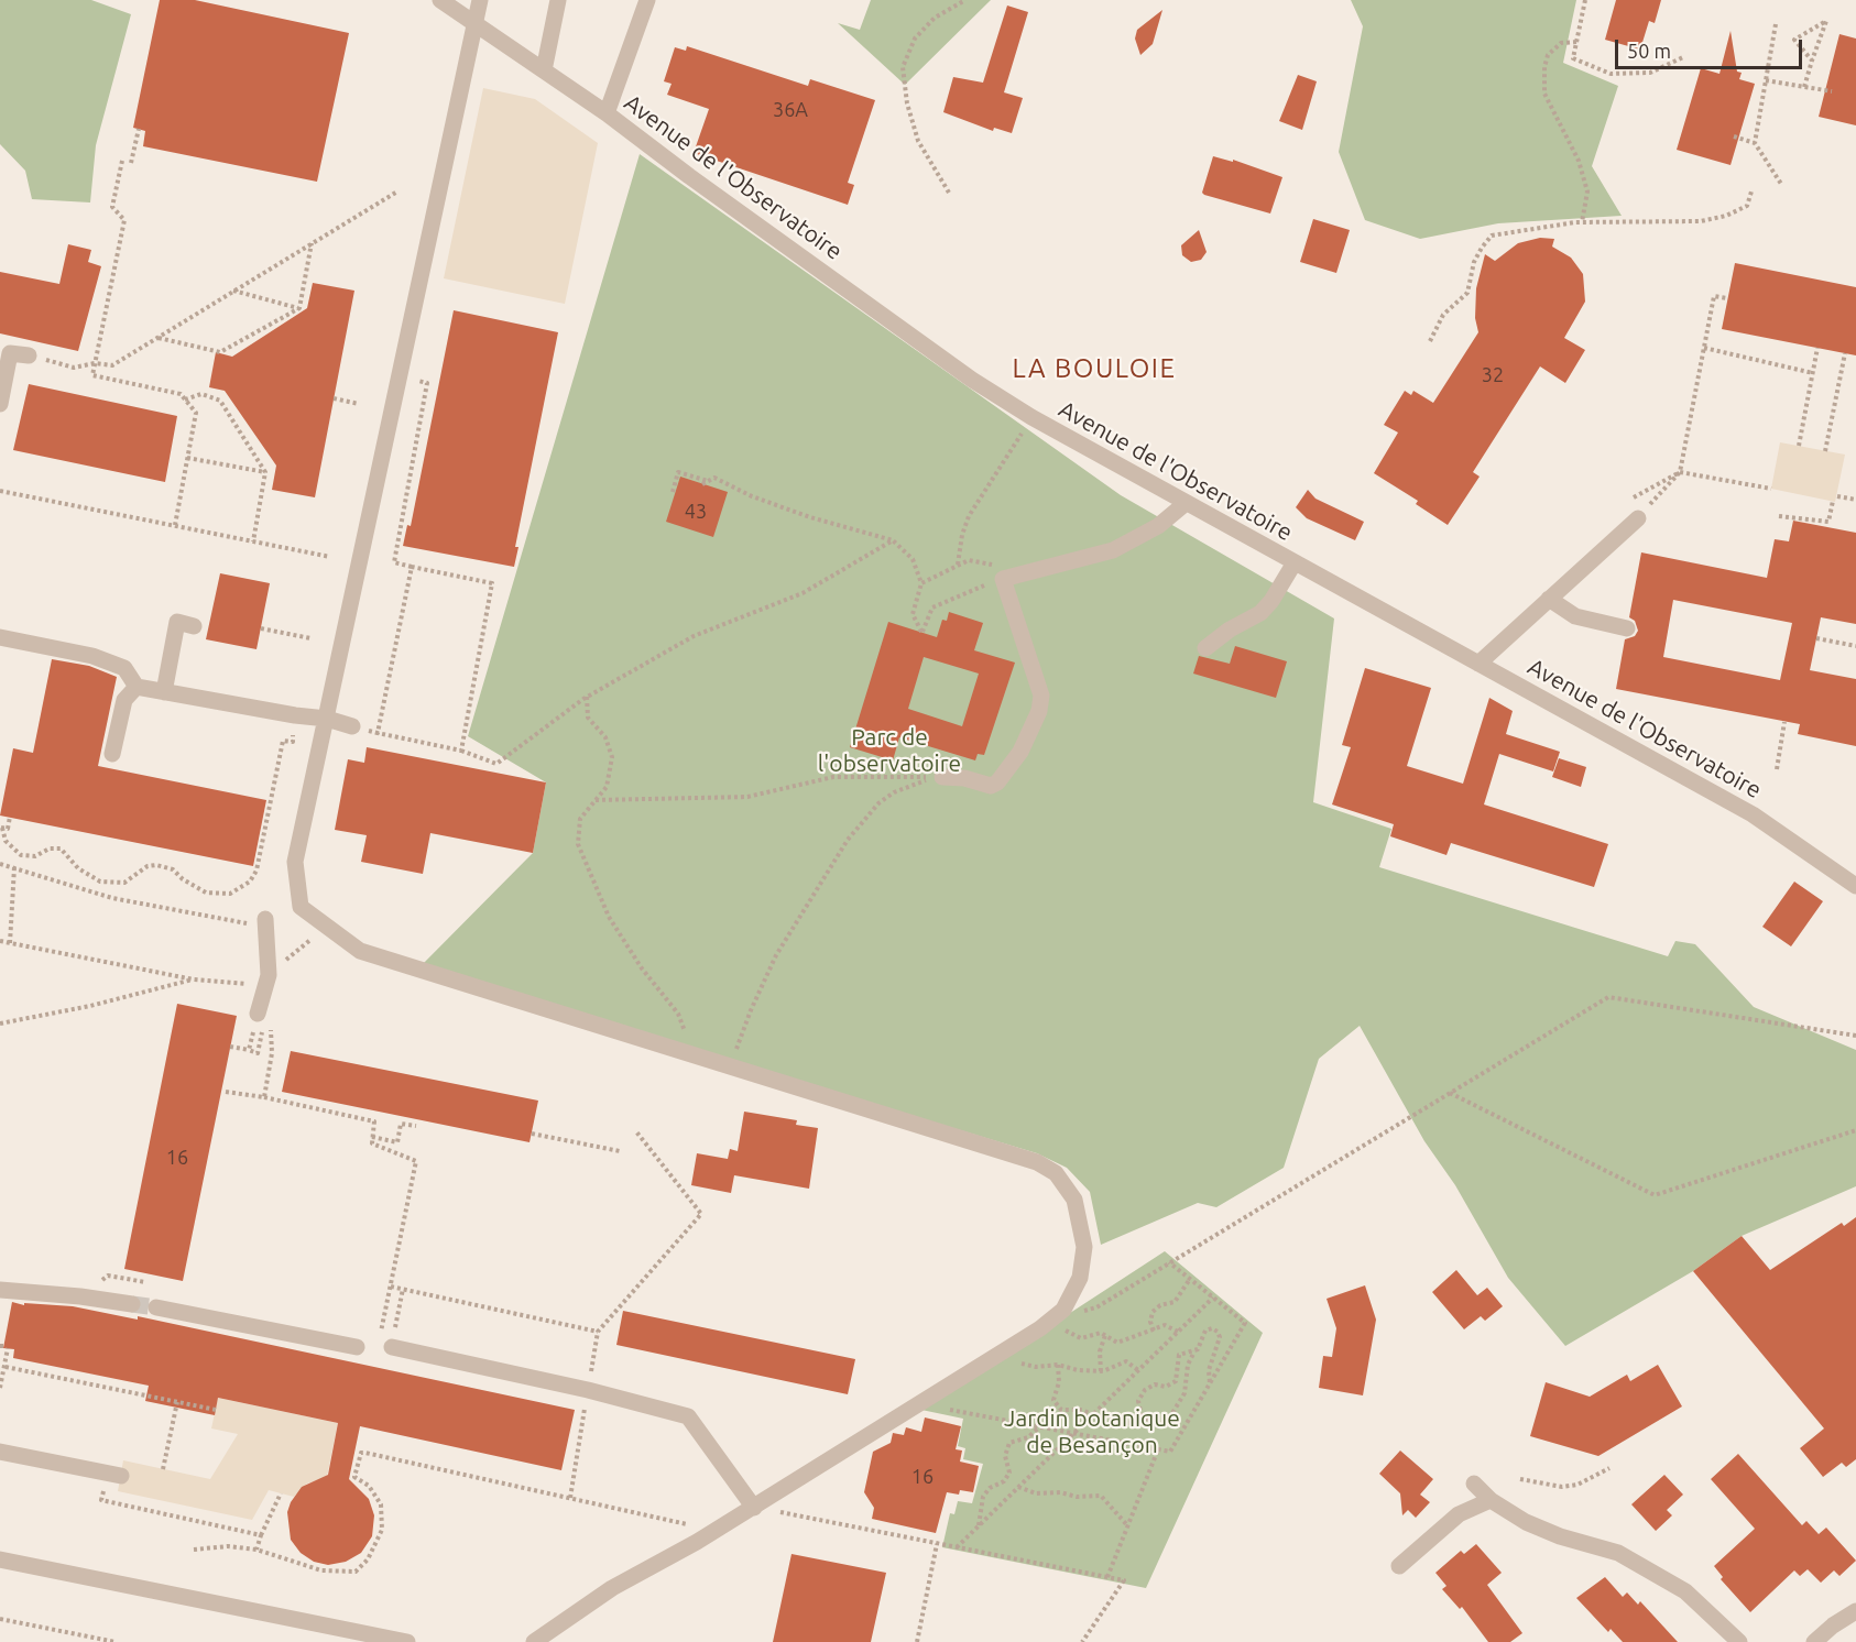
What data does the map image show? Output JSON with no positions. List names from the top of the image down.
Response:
{
  "streets": {
    "street": ["Avenue de l'Observatoire"]
  },
  "districts": ["LA BOULOIE"],
  "parks": ["Parc de l'observatoire", "Jardin botanique de Besançon"],
  "house_numbers": [
    "36A",
    "32",
    "43",
    "16",
    "16"
  ],
  "scale_bar": "50 m"
}
